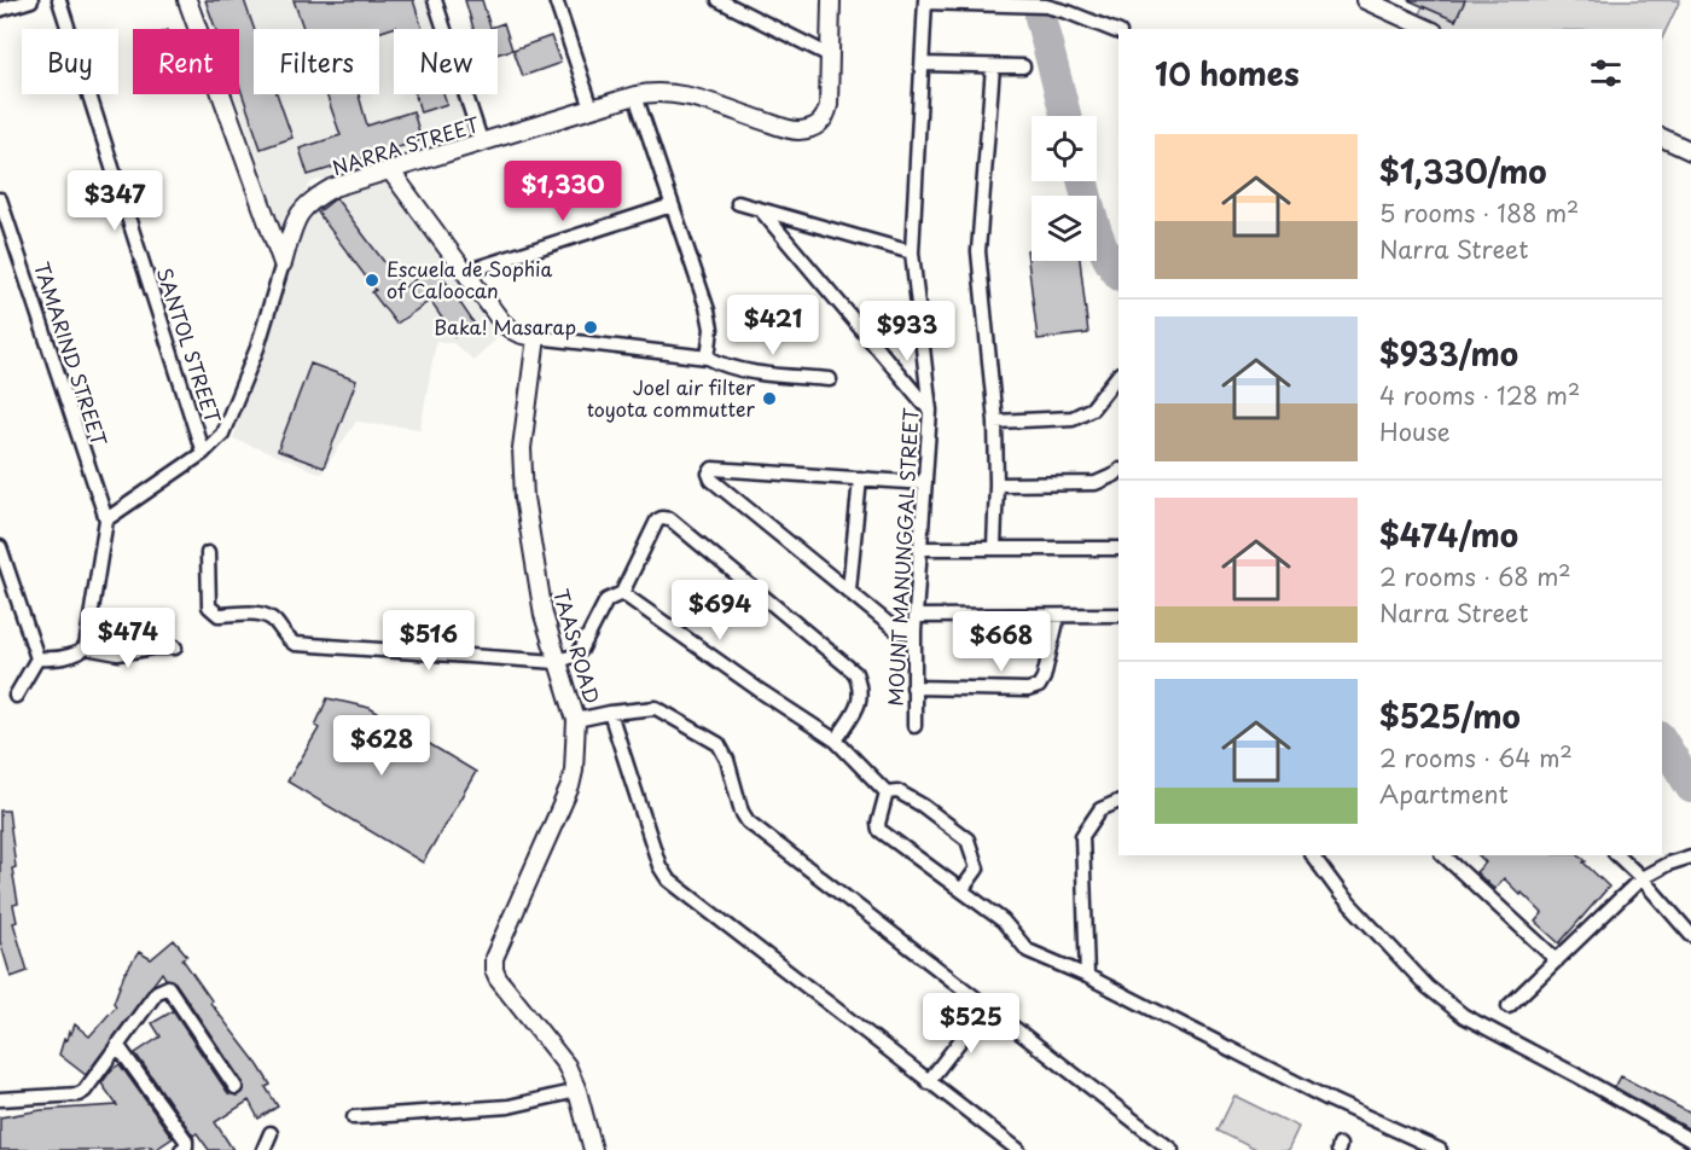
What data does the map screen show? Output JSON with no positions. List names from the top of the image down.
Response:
{
  "streets": {
    "street": [
      "NARRA STREET",
      "SANTOL STREET",
      "TAMARIND STREET",
      "MOUNT MANUNGGAL STREET",
      "TAAS ROAD"
    ]
  },
  "crossings": [
    ["NARRA STREET", "SANTOL STREET"],
    ["NARRA STREET", "TAMARIND STREET"]
  ],
  "places": ["Escuela de Sophia of Caloocan", "Baka! Masarap", "Joel air filter toyota commutter"],
  "page": {
    "chip": [
      "Buy",
      "Rent",
      "Filters",
      "New"
    ],
    "heading": "10 homes",
    "list": [
      {
        "name": "$1,330/mo",
        "note": "5 rooms · 188 m² · Narra Street"
      },
      {
        "name": "$933/mo",
        "note": "4 rooms · 128 m² · House"
      },
      {
        "name": "$474/mo",
        "note": "2 rooms · 68 m² · Narra Street"
      },
      {
        "name": "$525/mo",
        "note": "2 rooms · 64 m² · Apartment"
      }
    ],
    "price": [
      "$1,330",
      "$347",
      "$421",
      "$933",
      "$694",
      "$474",
      "$516",
      "$668",
      "$628",
      "$525"
    ]
  }
}
